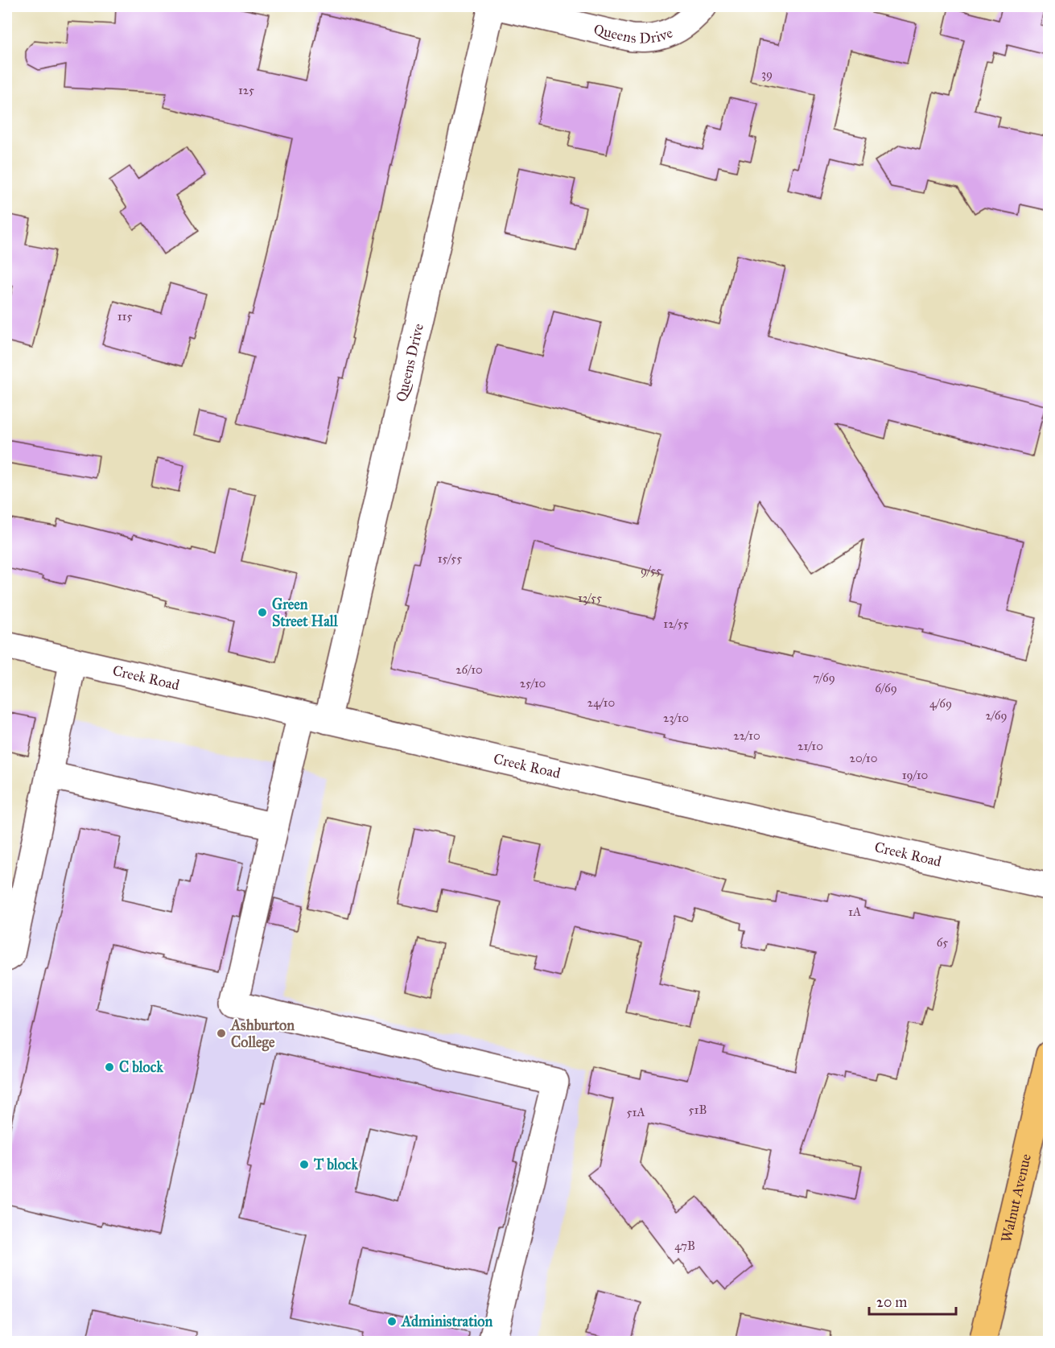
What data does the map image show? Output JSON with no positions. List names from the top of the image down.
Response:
{
  "streets": {
    "main road": ["Walnut Avenue"],
    "street": ["Queens Drive", "Creek Road"]
  },
  "crossings": [
    ["Queens Drive", "Creek Road"]
  ],
  "places": [
    "Green Street Hall",
    "Ashburton College",
    "C block",
    "T block",
    "Administration"
  ],
  "house_numbers": [
    "39",
    "125",
    "115",
    "15/55",
    "9/55",
    "13/55",
    "12/55",
    "26/10",
    "7/69",
    "25/10",
    "6/69",
    "24/10",
    "4/69",
    "2/69",
    "23/10",
    "22/10",
    "21/10",
    "20/10",
    "19/10",
    "1A",
    "65",
    "51B",
    "51A",
    "47B"
  ],
  "scale_bar": "20 m"
}
